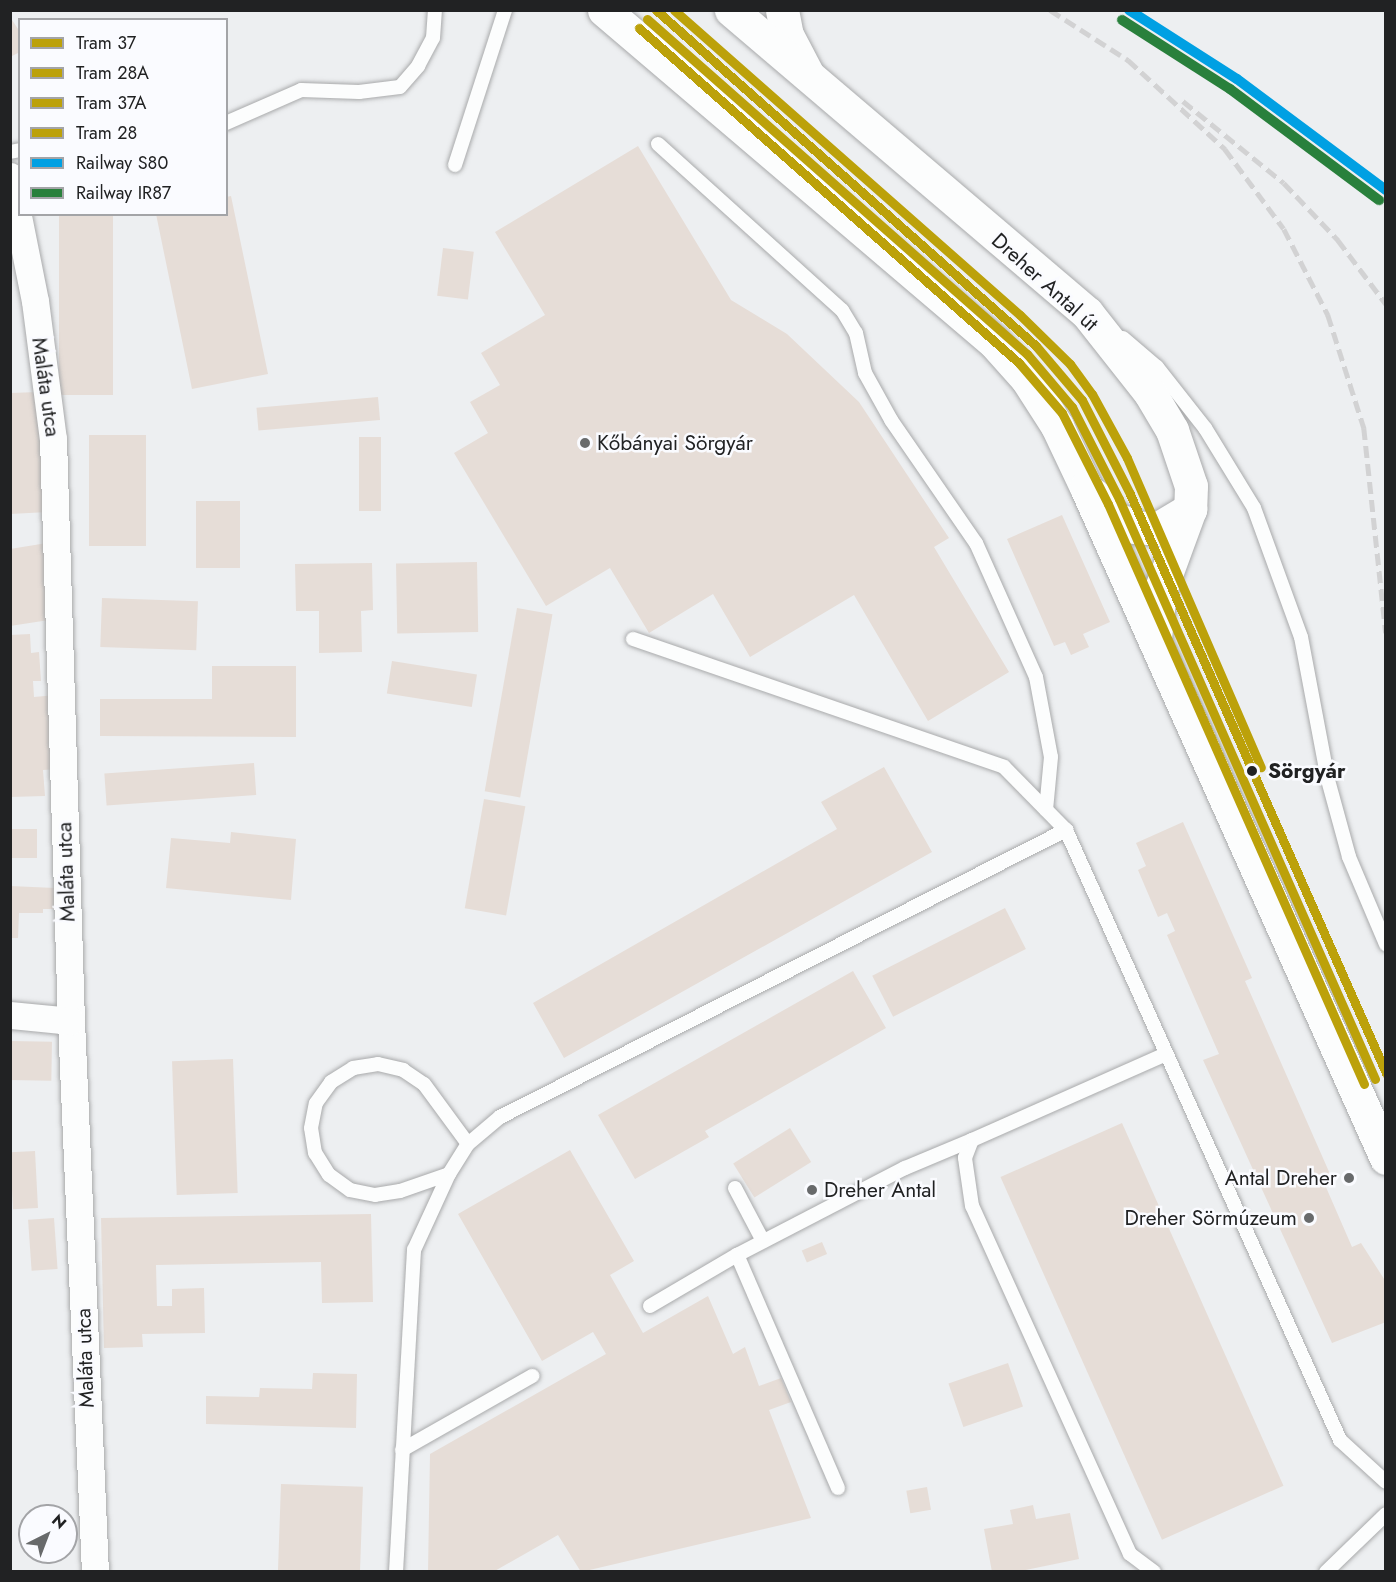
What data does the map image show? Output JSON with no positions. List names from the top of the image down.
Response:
{
  "streets": {
    "main road": ["Dreher Antal út"],
    "street": ["Maláta utca"]
  },
  "places": [
    "Kőbányai Sörgyár",
    "Sörgyár",
    "Antal Dreher",
    "Dreher Antal",
    "Dreher Sörmúzeum"
  ],
  "lines": [
    "tram line 37",
    "tram line 37A",
    "rail line S80",
    "tram line 28A",
    "rail line IR87",
    "tram line 28"
  ],
  "legend": [
    "Tram 37",
    "Tram 28A",
    "Tram 37A",
    "Tram 28",
    "Railway S80",
    "Railway IR87"
  ],
  "north": "top right"
}
